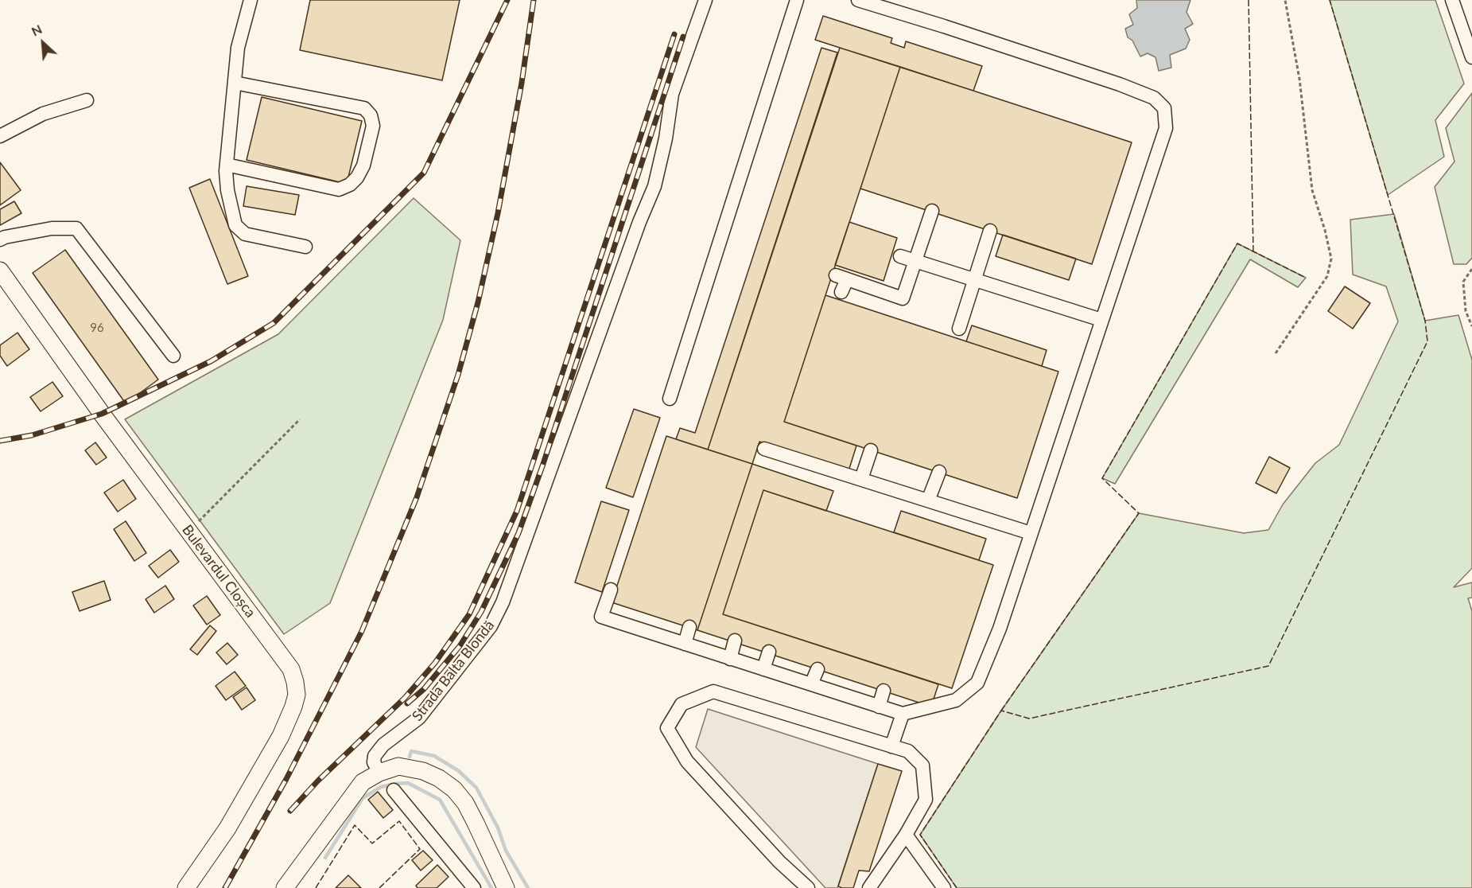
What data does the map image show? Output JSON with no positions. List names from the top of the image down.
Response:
{
  "streets": {
    "main road": ["Bulevardul Cloșca"],
    "street": ["Strada Balta Blondă"]
  },
  "house_numbers": ["96"],
  "north": "top left"
}
